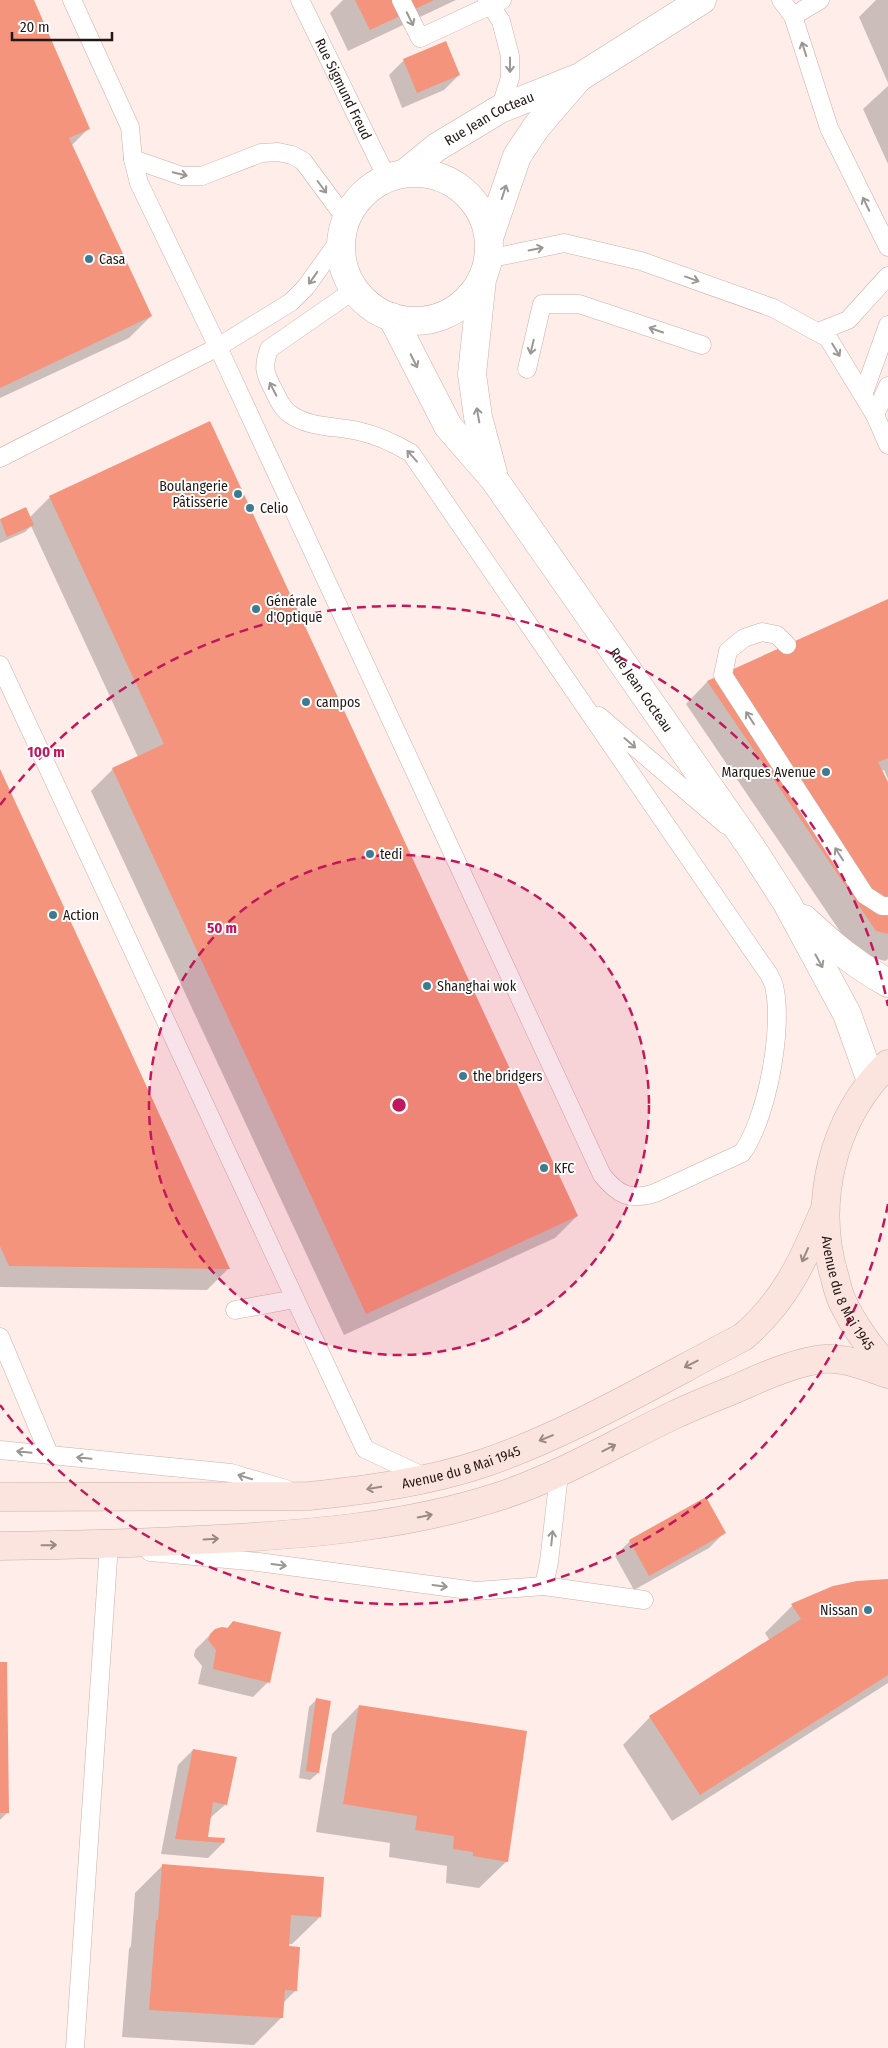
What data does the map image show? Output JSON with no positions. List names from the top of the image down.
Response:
{
  "streets": {
    "main road": ["Avenue du 8 Mai 1945"],
    "street": ["Rue Jean Cocteau"],
    "lane": ["Rue Sigmund Freud"]
  },
  "crossings": [
    ["Rue Sigmund Freud", "Rue Jean Cocteau"],
    ["Rue Jean Cocteau", "Avenue du 8 Mai 1945"]
  ],
  "places": [
    "Casa",
    "Boulangerie Pâtisserie",
    "Celio",
    "Générale d'Optique",
    "campos",
    "Marques Avenue",
    "tedi",
    "Action",
    "Shanghai wok",
    "the bridgers",
    "KFC",
    "Nissan"
  ],
  "scale_bar": "20 m",
  "rings": ["100 m", "50 m"]
}
